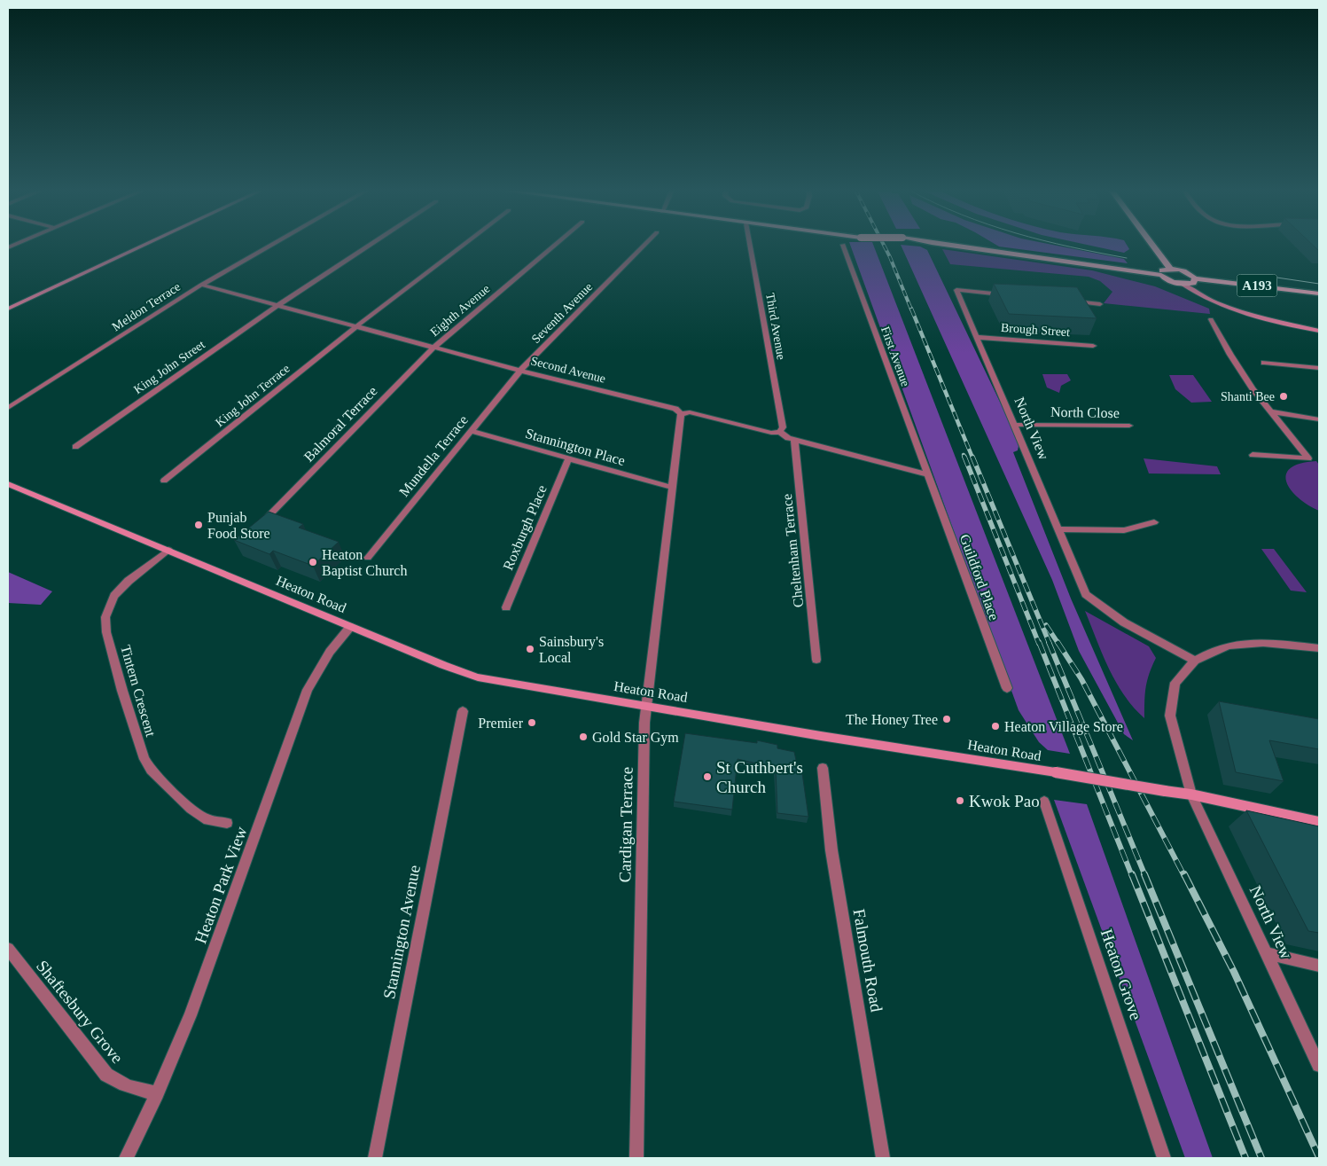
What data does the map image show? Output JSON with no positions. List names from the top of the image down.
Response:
{
  "streets": {
    "main road": ["A193"],
    "street": [
      "Meldon Terrace",
      "Eighth Avenue",
      "Seventh Avenue",
      "Third Avenue",
      "Brough Street",
      "First Avenue",
      "King John Street",
      "Second Avenue",
      "King John Terrace",
      "North Close",
      "Balmoral Terrace",
      "North View",
      "Stannington Place",
      "Mundella Terrace",
      "Roxburgh Place",
      "Cheltenham Terrace",
      "Guildford Place",
      "Heaton Road",
      "Tintern Crescent",
      "Cardigan Terrace",
      "Heaton Park View",
      "Stannington Avenue",
      "Falmouth Road",
      "Heaton Grove",
      "Shaftesbury Grove"
    ]
  },
  "crossings": [
    ["Meldon Terrace", "Second Avenue"],
    ["Eighth Avenue", "Second Avenue"],
    ["Eighth Avenue", "Balmoral Terrace"],
    ["Seventh Avenue", "Second Avenue"],
    ["Seventh Avenue", "Mundella Terrace"],
    ["Third Avenue", "Second Avenue"],
    ["Brough Street", "North View"],
    ["First Avenue", "Second Avenue"],
    ["First Avenue", "Guildford Place"],
    ["King John Street", "Second Avenue"],
    ["Second Avenue", "King John Terrace"],
    ["Second Avenue", "Balmoral Terrace"],
    ["Second Avenue", "Mundella Terrace"],
    ["Second Avenue", "Cheltenham Terrace"],
    ["Second Avenue", "Guildford Place"],
    ["Second Avenue", "Cardigan Terrace"],
    ["North Close", "North View"],
    ["North View", "Heaton Road"],
    ["Stannington Place", "Mundella Terrace"],
    ["Stannington Place", "Roxburgh Place"],
    ["Stannington Place", "Cardigan Terrace"],
    ["Heaton Road", "Tintern Crescent"],
    ["Heaton Road", "Cardigan Terrace"],
    ["Heaton Road", "Heaton Park View"],
    ["Heaton Park View", "Shaftesbury Grove"]
  ],
  "places": [
    "Shanti Bee",
    "Punjab Food Store",
    "Heaton Baptist Church",
    "Sainsbury's Local",
    "The Honey Tree",
    "Premier",
    "Heaton Village Store",
    "Gold Star Gym",
    "St Cuthbert's Church",
    "Kwok Pao"
  ]
}
